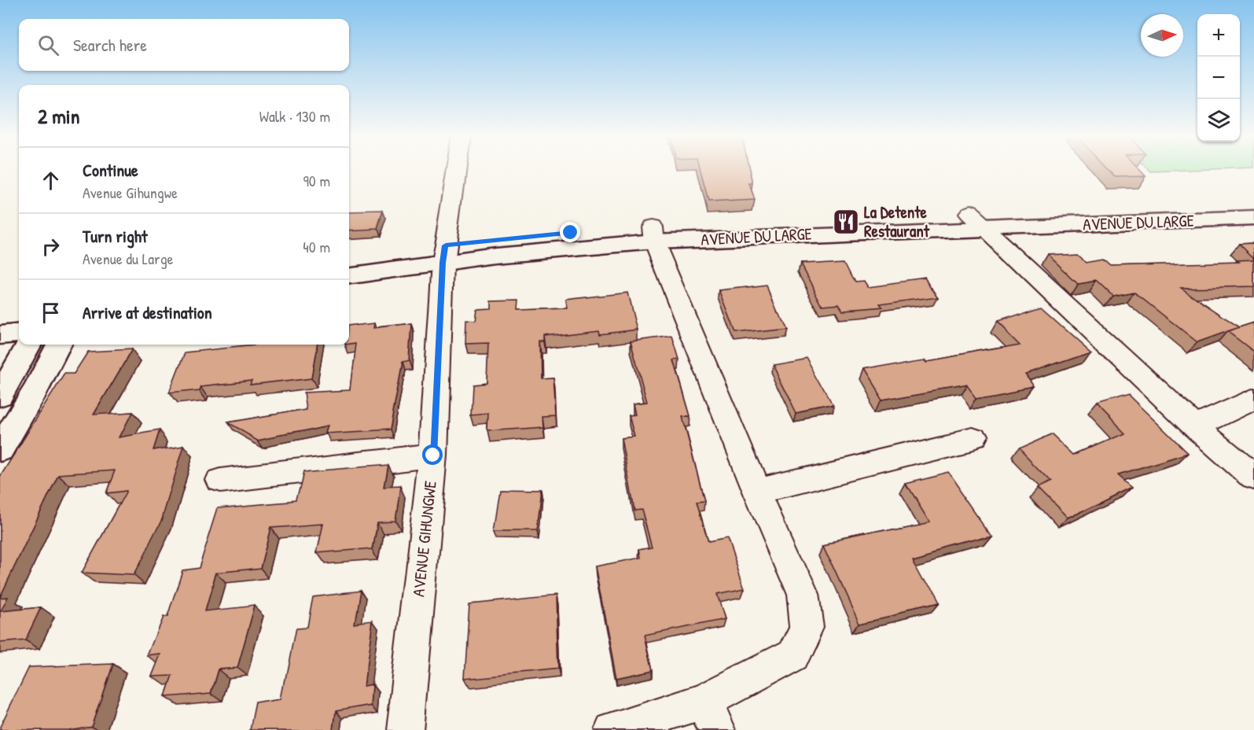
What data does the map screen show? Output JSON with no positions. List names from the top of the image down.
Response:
{
  "streets": {
    "main road": ["AVENUE DU LARGE"],
    "street": ["AVENUE GIHUNGWE"]
  },
  "crossings": [
    ["AVENUE DU LARGE", "AVENUE GIHUNGWE"]
  ],
  "places": {
    "restaurant": ["La Detente Restaurant"]
  },
  "north": "right",
  "page": {
    "map_buttons": ["+", "−"],
    "search": "Search here",
    "heading": ["2 min", "Walk · 130 m"],
    "list": [
      ["Continue", "Avenue Gihungwe", "90 m"],
      ["Turn right", "Avenue du Large", "40 m"],
      "Arrive at destination"
    ]
  }
}
